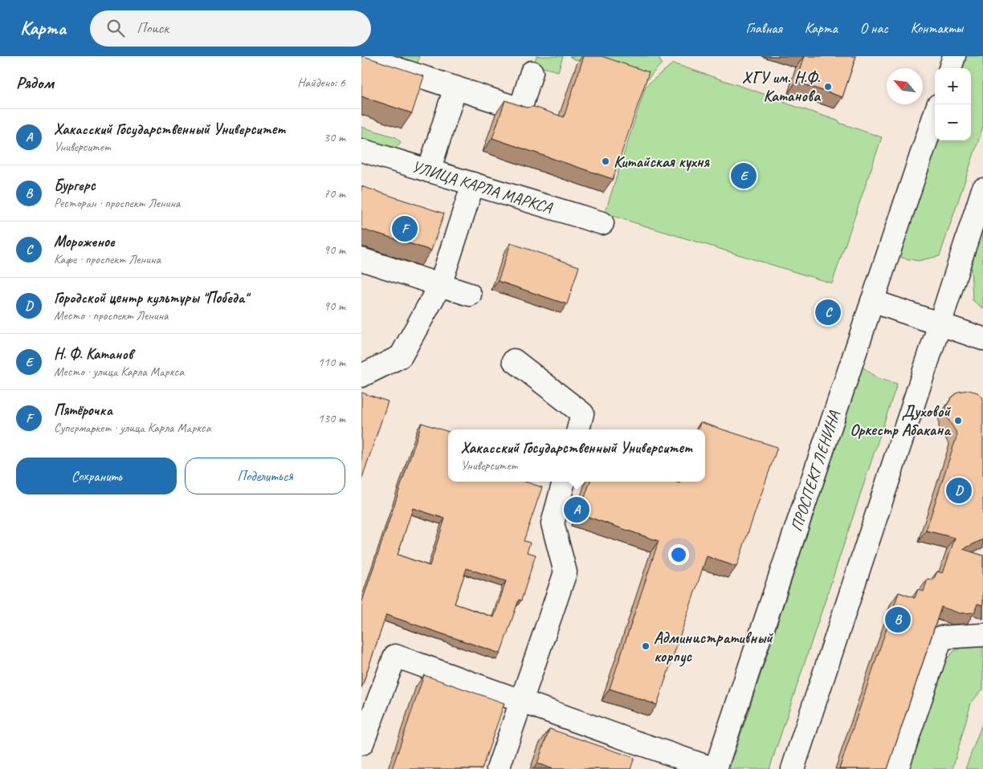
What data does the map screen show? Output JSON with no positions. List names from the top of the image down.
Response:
{
  "streets": {
    "street": ["УЛИЦА КАРЛА МАРКСА", "ПРОСПЕКТ ЛЕНИНА"]
  },
  "places": [
    "ХГУ им. Н.Ф. Катанова",
    "Китайская кухня",
    "Духовой Оркестр Абакана",
    "Административный корпус"
  ],
  "north": "top left",
  "page": {
    "header": "Карта",
    "search": "Поиск",
    "nav": [
      "Главная",
      "Карта",
      "О нас",
      "Контакты"
    ],
    "heading": ["Рядом", "Найдено: 6"],
    "map_buttons": ["+", "−"],
    "list": [
      {
        "mark": "A",
        "name": "Хакасский Государственный Университет",
        "note": "Университет",
        "value": "30 m"
      },
      {
        "mark": "B",
        "name": "Бургерс",
        "note": "Ресторан · проспект Ленина",
        "value": "70 m"
      },
      {
        "mark": "C",
        "name": "Мороженое",
        "note": "Кафе · проспект Ленина",
        "value": "90 m"
      },
      {
        "mark": "D",
        "name": "Городской центр культуры \"Победа\"",
        "note": "Место · проспект Ленина",
        "value": "90 m"
      },
      {
        "mark": "E",
        "name": "Н. Ф. Катанов",
        "note": "Место · улица Карла Маркса",
        "value": "110 m"
      },
      {
        "mark": "F",
        "name": "Пятёрочка",
        "note": "Супермаркет · улица Карла Маркса",
        "value": "130 m"
      }
    ],
    "pins": [
      "E",
      "F",
      "C",
      "D",
      "A",
      "B"
    ],
    "popup": ["Хакасский Государственный Университет", "Университет"],
    "buttons": ["Сохранить", "Поделиться"]
  }
}
